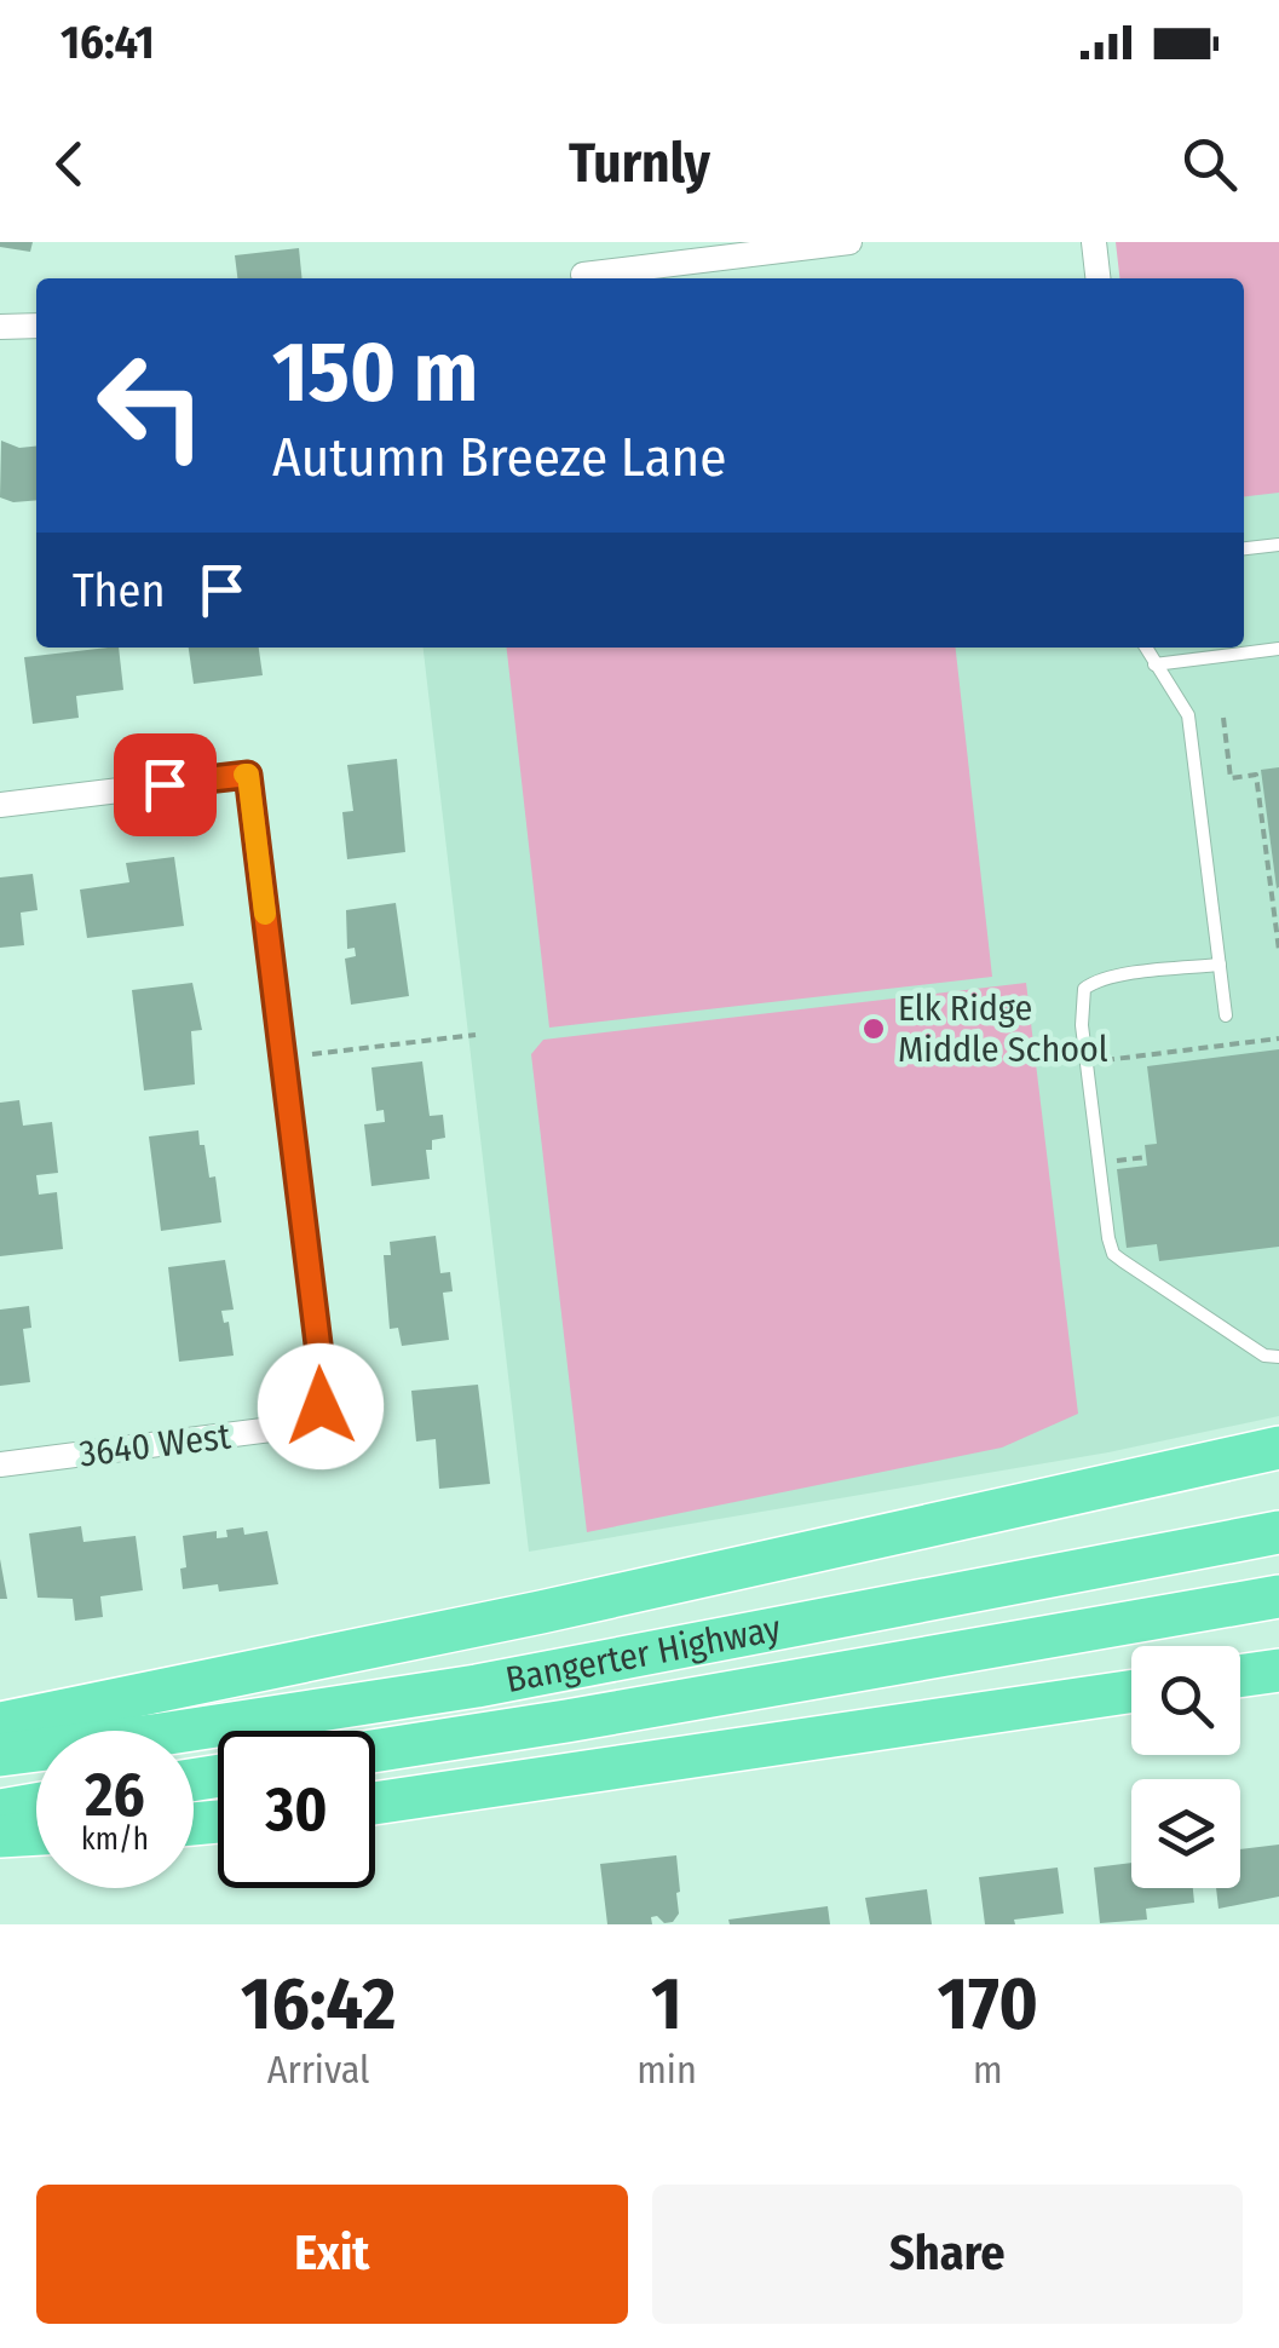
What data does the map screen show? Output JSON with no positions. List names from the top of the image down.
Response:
{
  "streets": {
    "highway": ["Bangerter Highway"],
    "street": ["3640 West"]
  },
  "places": ["Elk Ridge Middle School"],
  "page": {
    "status": "16:41",
    "header": "Turnly",
    "turn": ["150 m", "Autumn Breeze Lane"],
    "then": "Then",
    "speed": "26 km/h",
    "limit": "30",
    "eta": [
      "16:42",
      "Arrival",
      "1",
      "min",
      "170",
      "m"
    ],
    "buttons": ["Exit", "Share"]
  }
}
